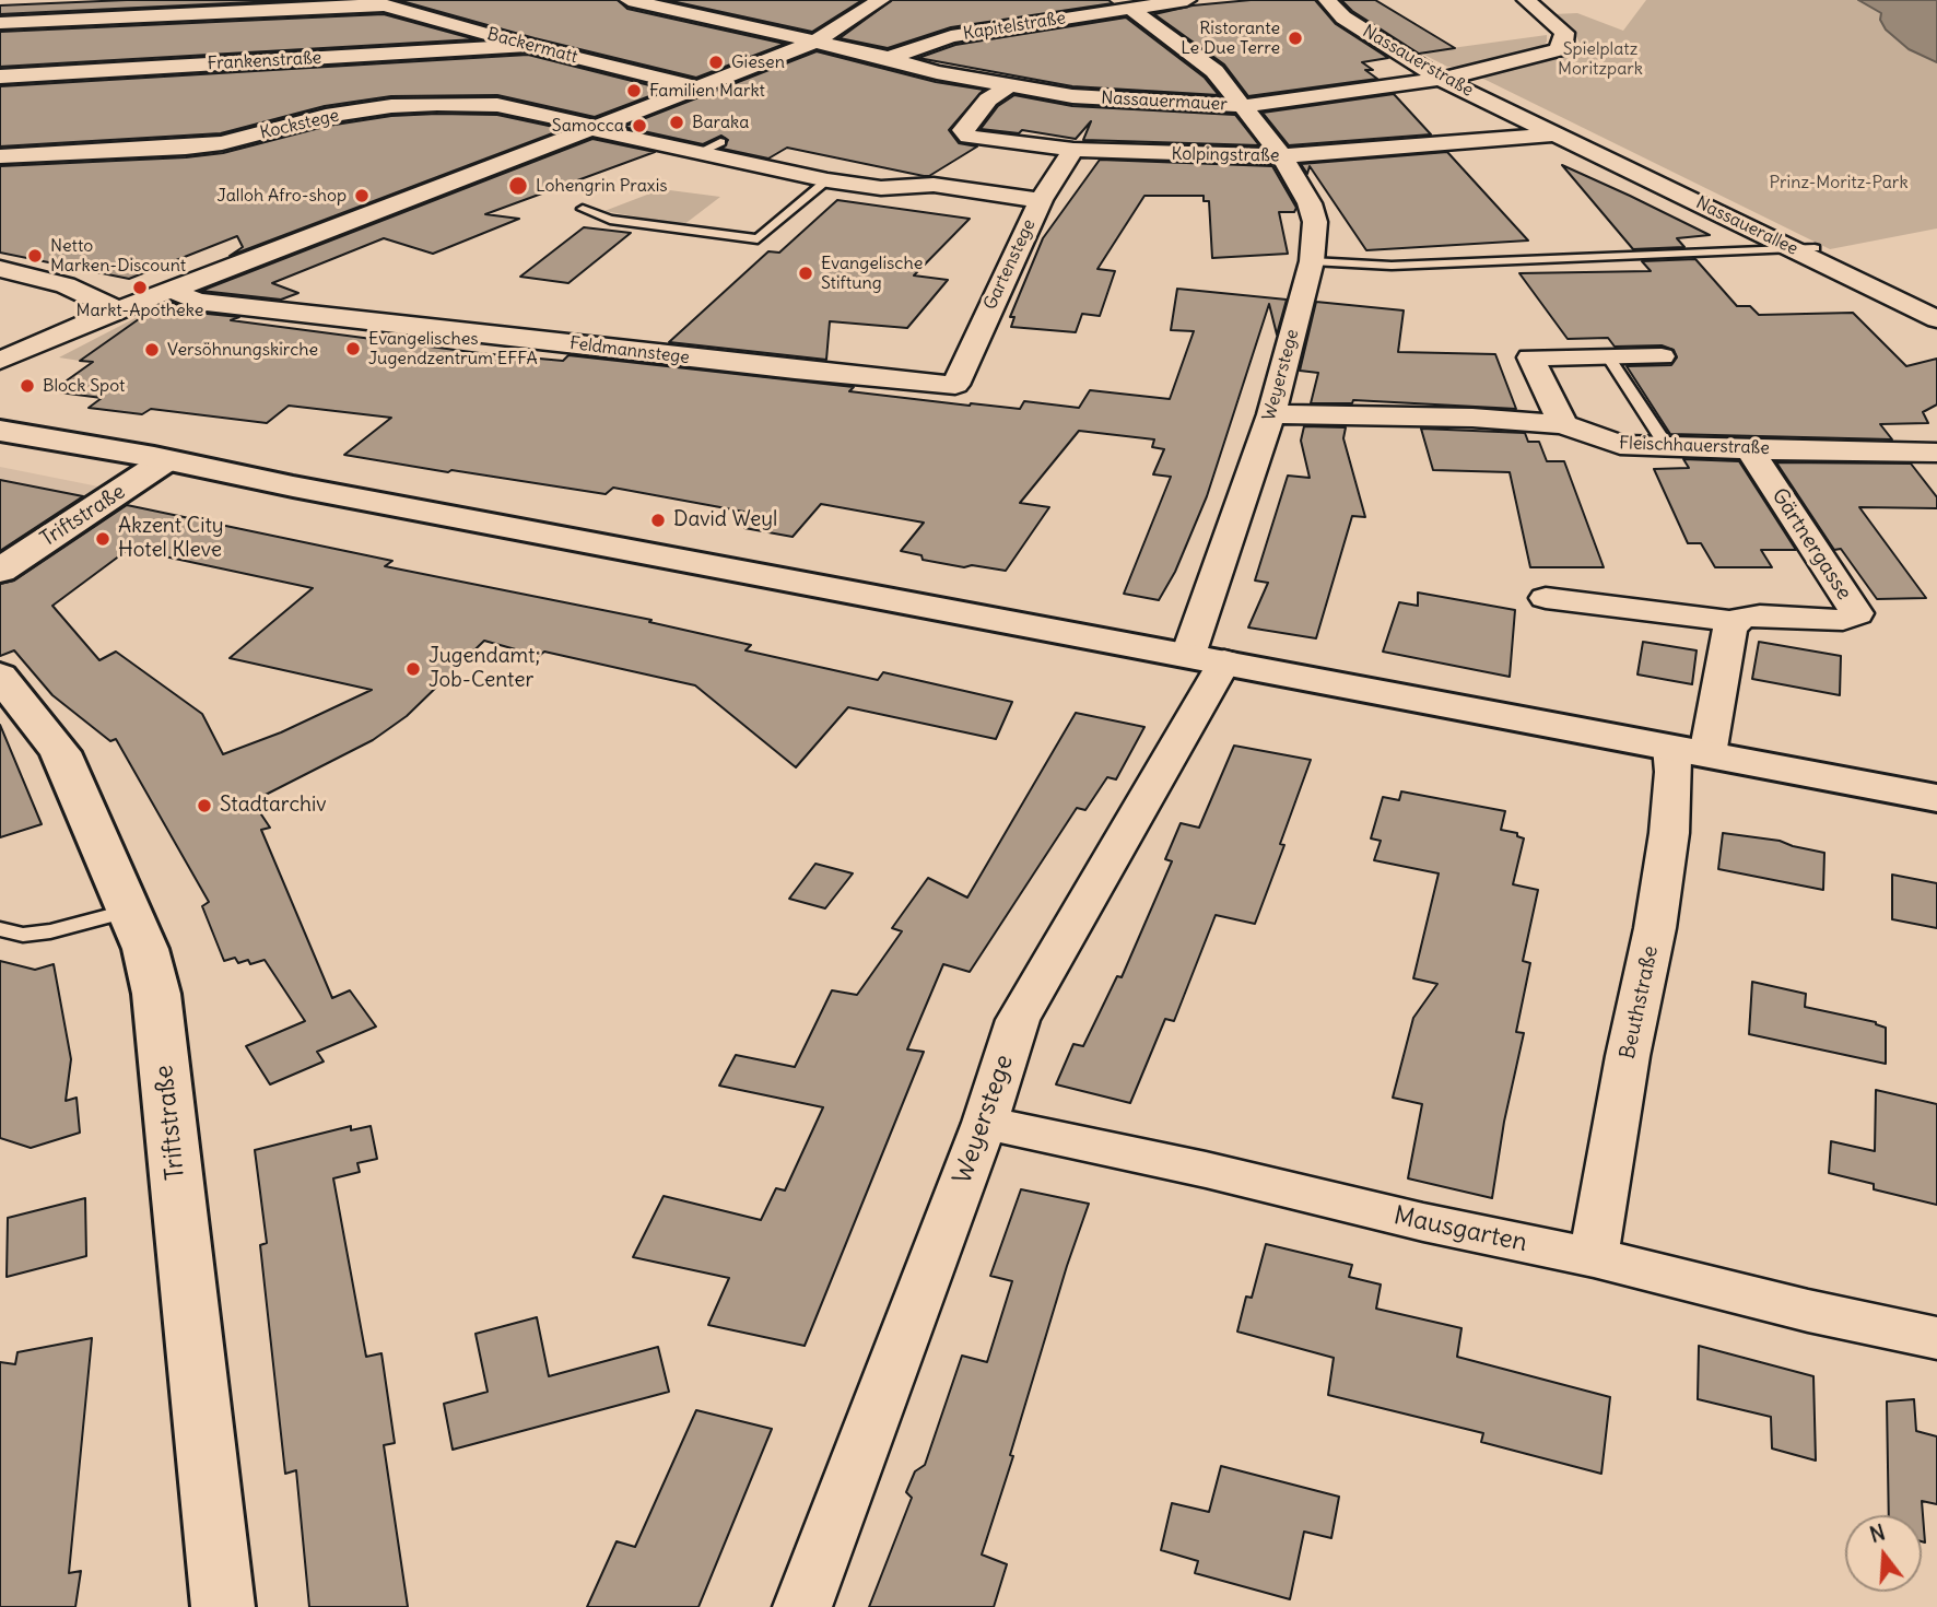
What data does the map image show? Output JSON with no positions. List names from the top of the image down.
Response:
{
  "streets": {
    "main road": ["Triftstraße"],
    "street": [
      "Kapitelstraße",
      "Backermatt",
      "Frankenstraße",
      "Nassauerstraße",
      "Nassauermauer",
      "Kockstege",
      "Kolpingstraße",
      "Nassauerallee",
      "Gartenstege",
      "Feldmannstege",
      "Weyerstege",
      "Fleischhauerstraße",
      "Gärtnergasse",
      "Beuthstraße",
      "Mausgarten"
    ]
  },
  "crossings": [
    ["Kapitelstraße", "Nassauermauer"],
    ["Kapitelstraße", "Weyerstege"],
    ["Backermatt", "Frankenstraße"],
    ["Nassauerstraße", "Nassauermauer"],
    ["Nassauerstraße", "Kolpingstraße"],
    ["Nassauerstraße", "Nassauerallee"],
    ["Nassauermauer", "Kolpingstraße"],
    ["Nassauermauer", "Weyerstege"],
    ["Kolpingstraße", "Nassauerallee"],
    ["Kolpingstraße", "Gartenstege"],
    ["Kolpingstraße", "Weyerstege"],
    ["Gartenstege", "Feldmannstege"],
    ["Weyerstege", "Fleischhauerstraße"],
    ["Weyerstege", "Mausgarten"],
    ["Fleischhauerstraße", "Gärtnergasse"],
    ["Beuthstraße", "Mausgarten"]
  ],
  "parks": ["Spielplatz Moritzpark", "Prinz-Moritz-Park"],
  "places": [
    "Ristorante Le Due Terre",
    "Giesen",
    "Familien Markt",
    "Baraka",
    "Samocca",
    "Lohengrin Praxis",
    "Jalloh Afro-shop",
    "Netto Marken-Discount",
    "Evangelische Stiftung",
    "Markt-Apotheke",
    "Evangelisches Jugendzentrum EFFA",
    "Versöhnungskirche",
    "Block Spot",
    "David Weyl",
    "Akzent City Hotel Kleve",
    "Jugendamt; Job-Center",
    "Stadtarchiv"
  ],
  "north": "top"
}
